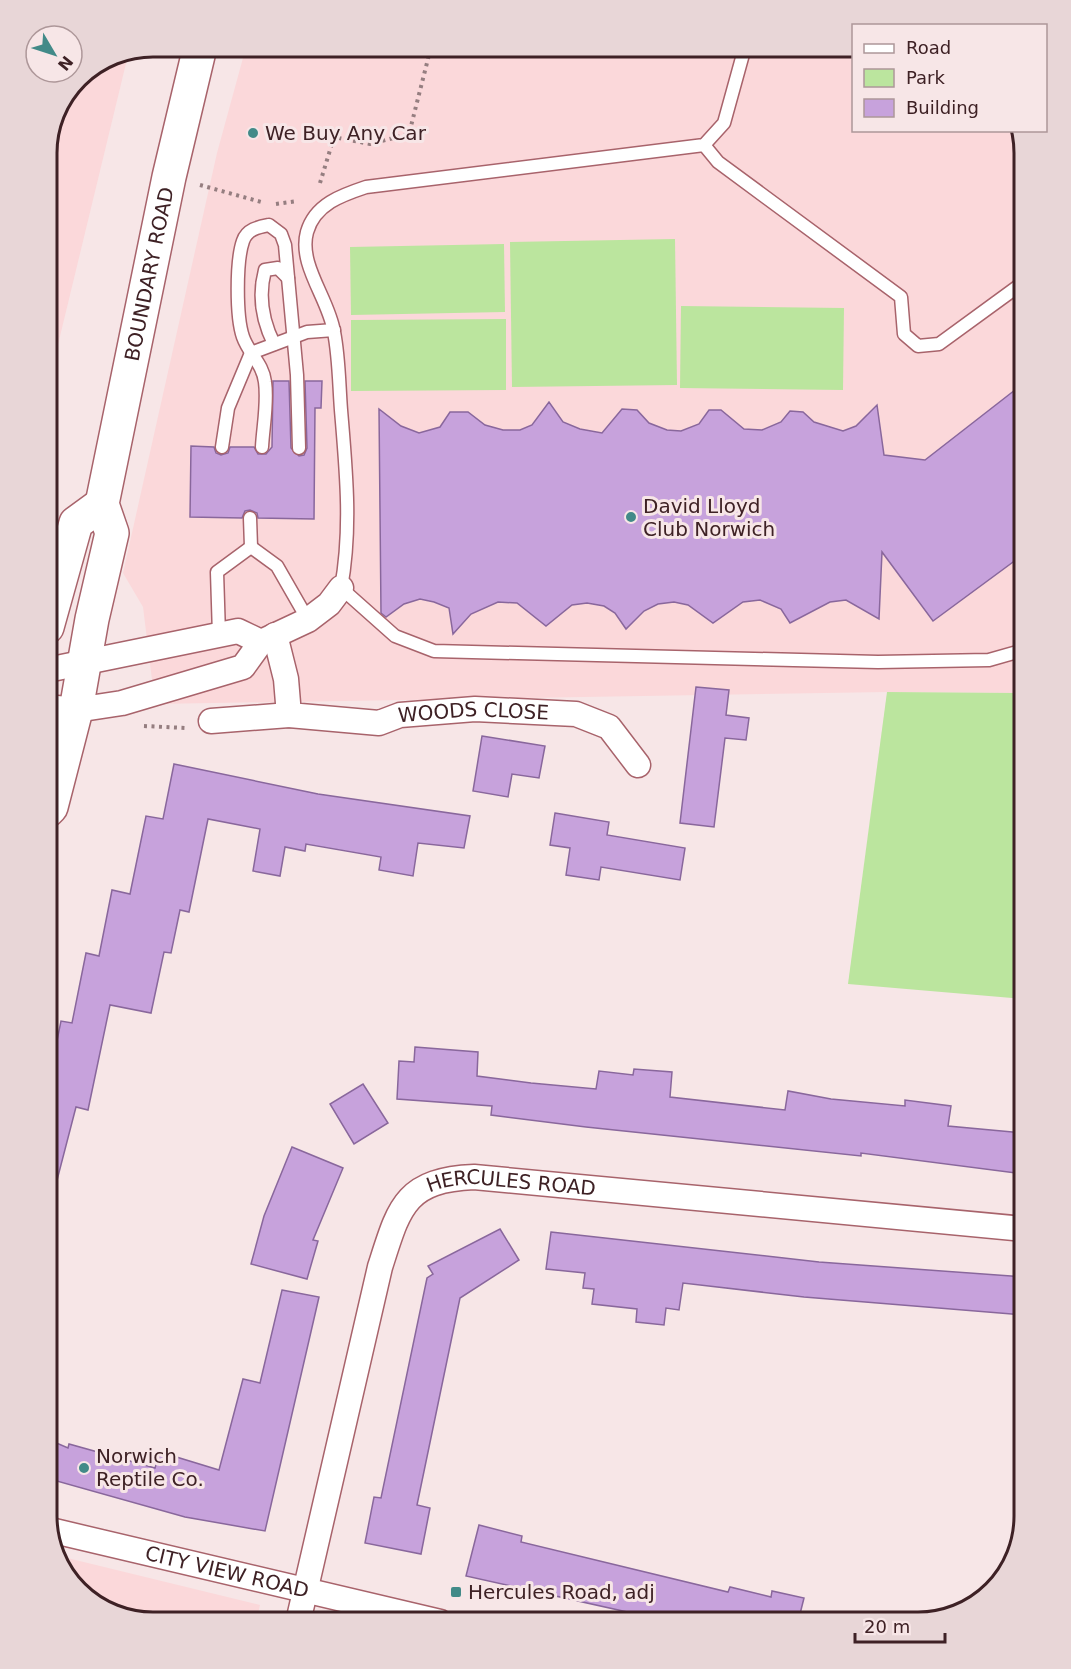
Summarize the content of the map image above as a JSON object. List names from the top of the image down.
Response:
{
  "streets": {
    "highway": ["BOUNDARY ROAD"],
    "street": ["WOODS CLOSE", "HERCULES ROAD", "CITY VIEW ROAD"]
  },
  "crossings": [
    ["HERCULES ROAD", "CITY VIEW ROAD"]
  ],
  "places": {
    "other": ["We Buy Any Car", "David Lloyd Club Norwich", "Norwich Reptile Co."],
    "transit": ["Hercules Road, adj"]
  },
  "legend": ["Road", "Park", "Building"],
  "scale_bar": "20 m",
  "north": "bottom right"
}
